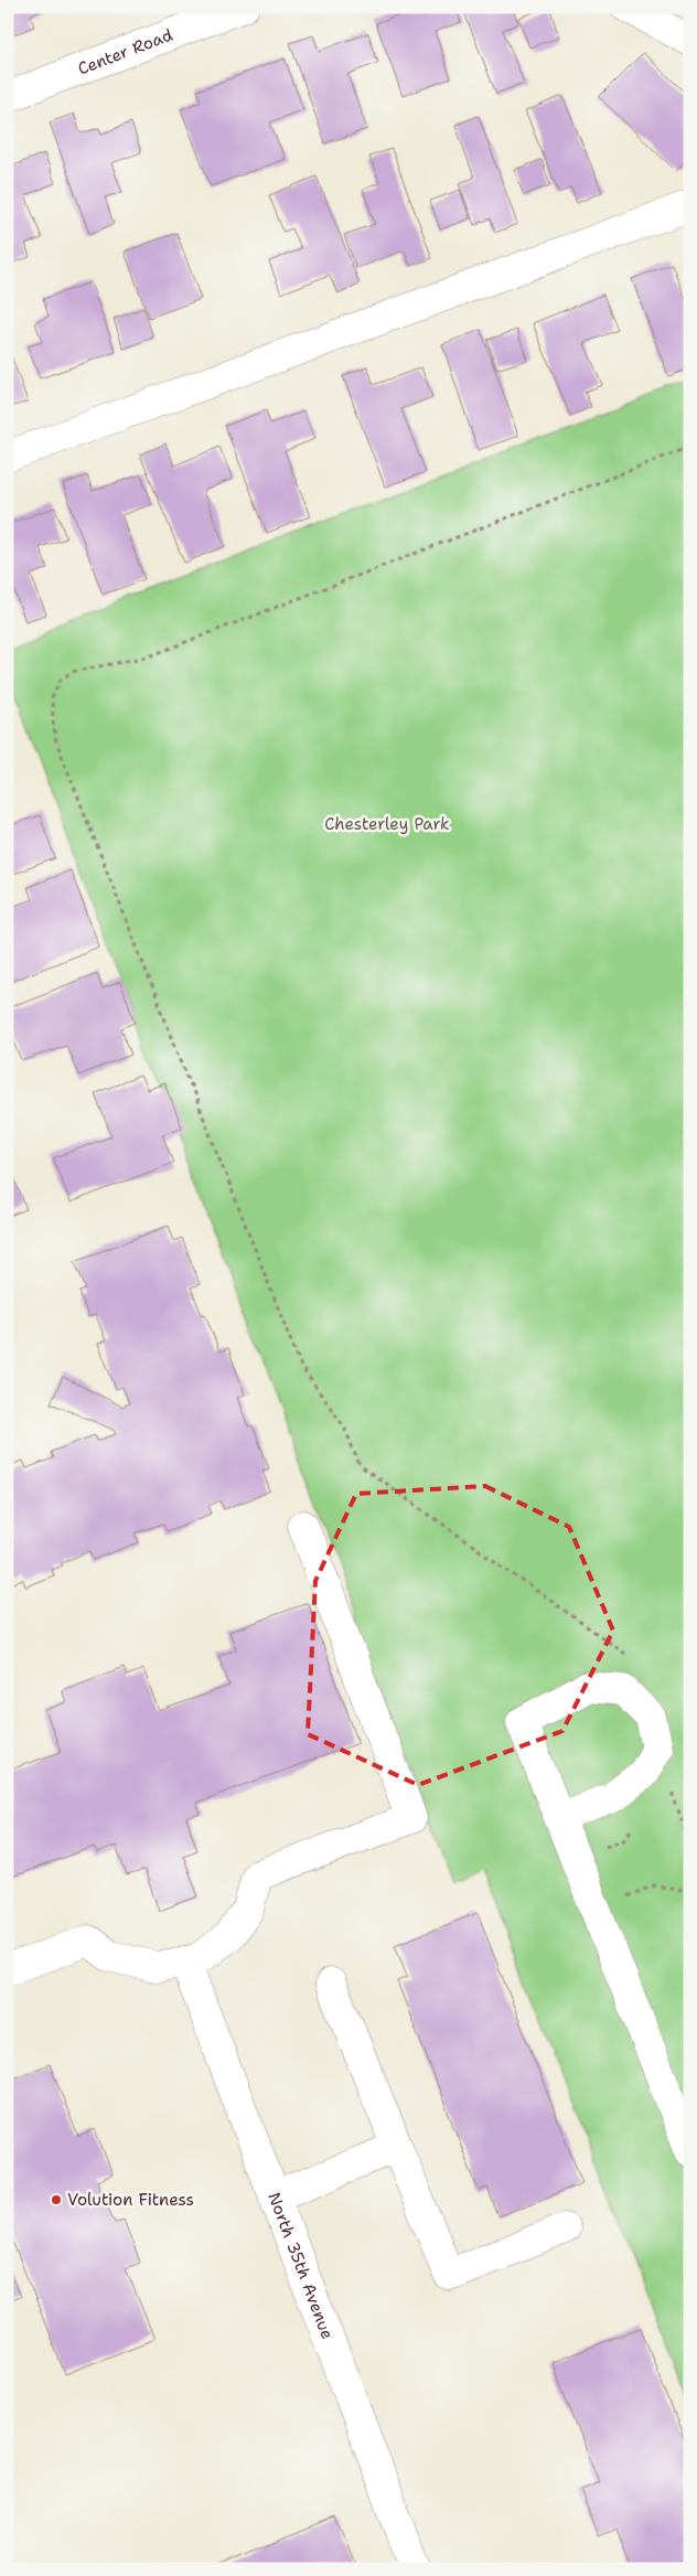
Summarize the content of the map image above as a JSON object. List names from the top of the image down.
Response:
{
  "streets": {
    "street": ["Center Road", "North 35th Avenue"]
  },
  "parks": ["Chesterley Park"],
  "places": ["Volution Fitness"]
}
